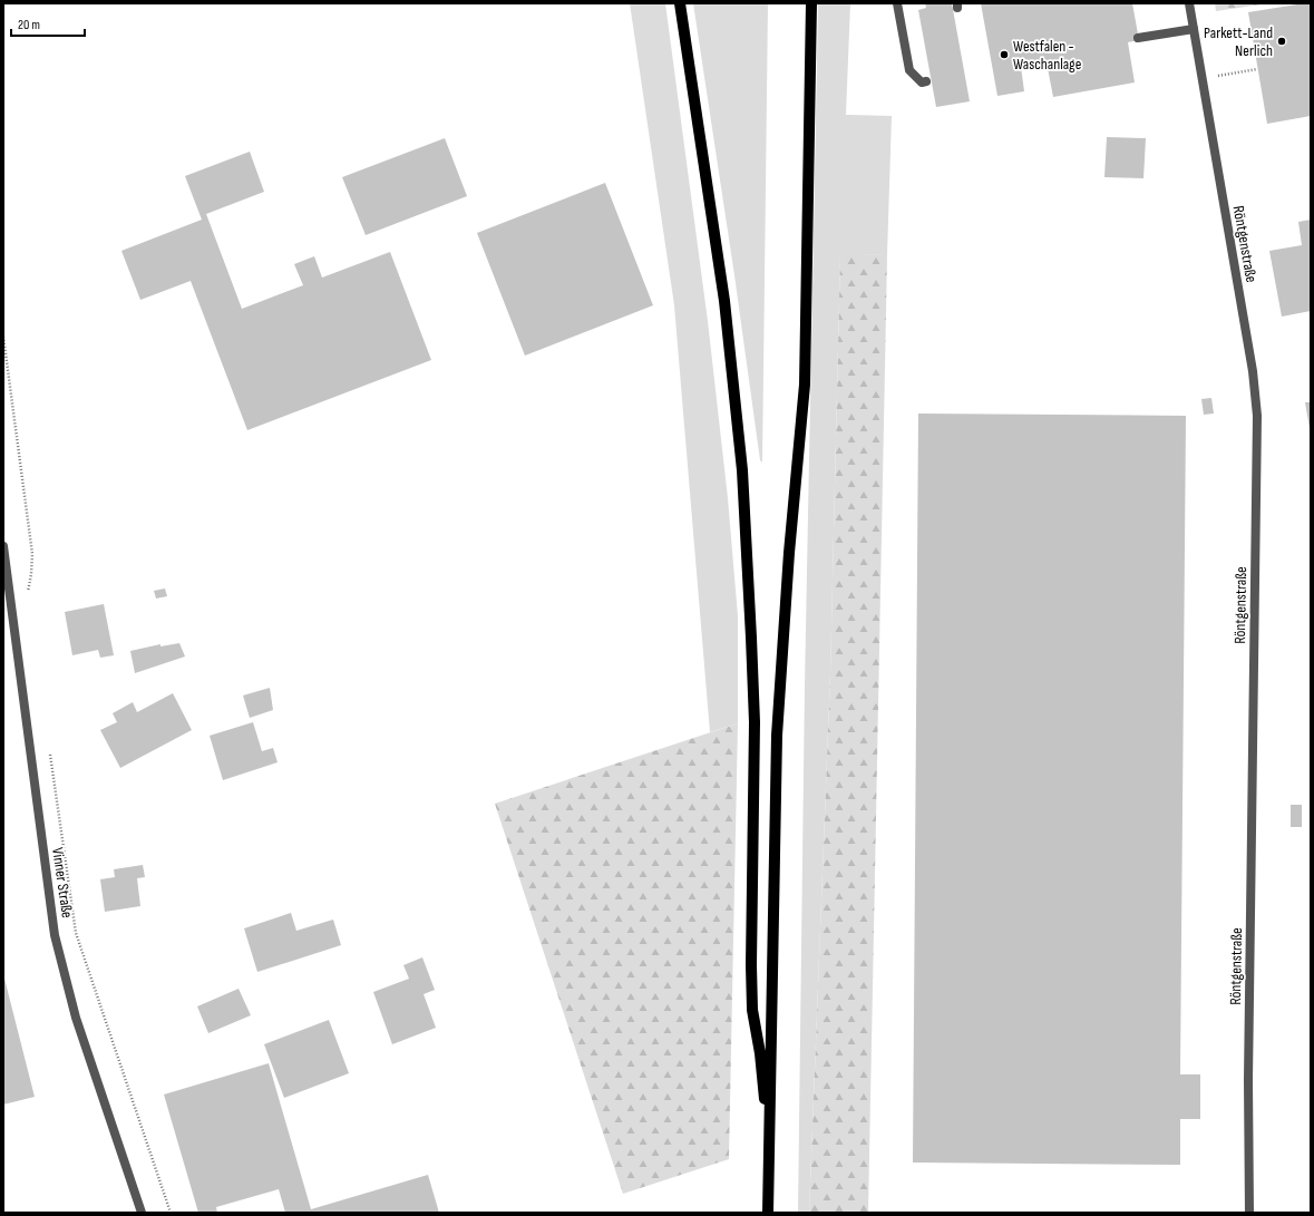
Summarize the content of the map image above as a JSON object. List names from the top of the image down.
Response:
{
  "streets": {
    "street": ["Röntgenstraße", "Vinner Straße"]
  },
  "places": ["Parkett-Land Nerlich", "Westfalen - Waschanlage"],
  "scale_bar": "20 m"
}
